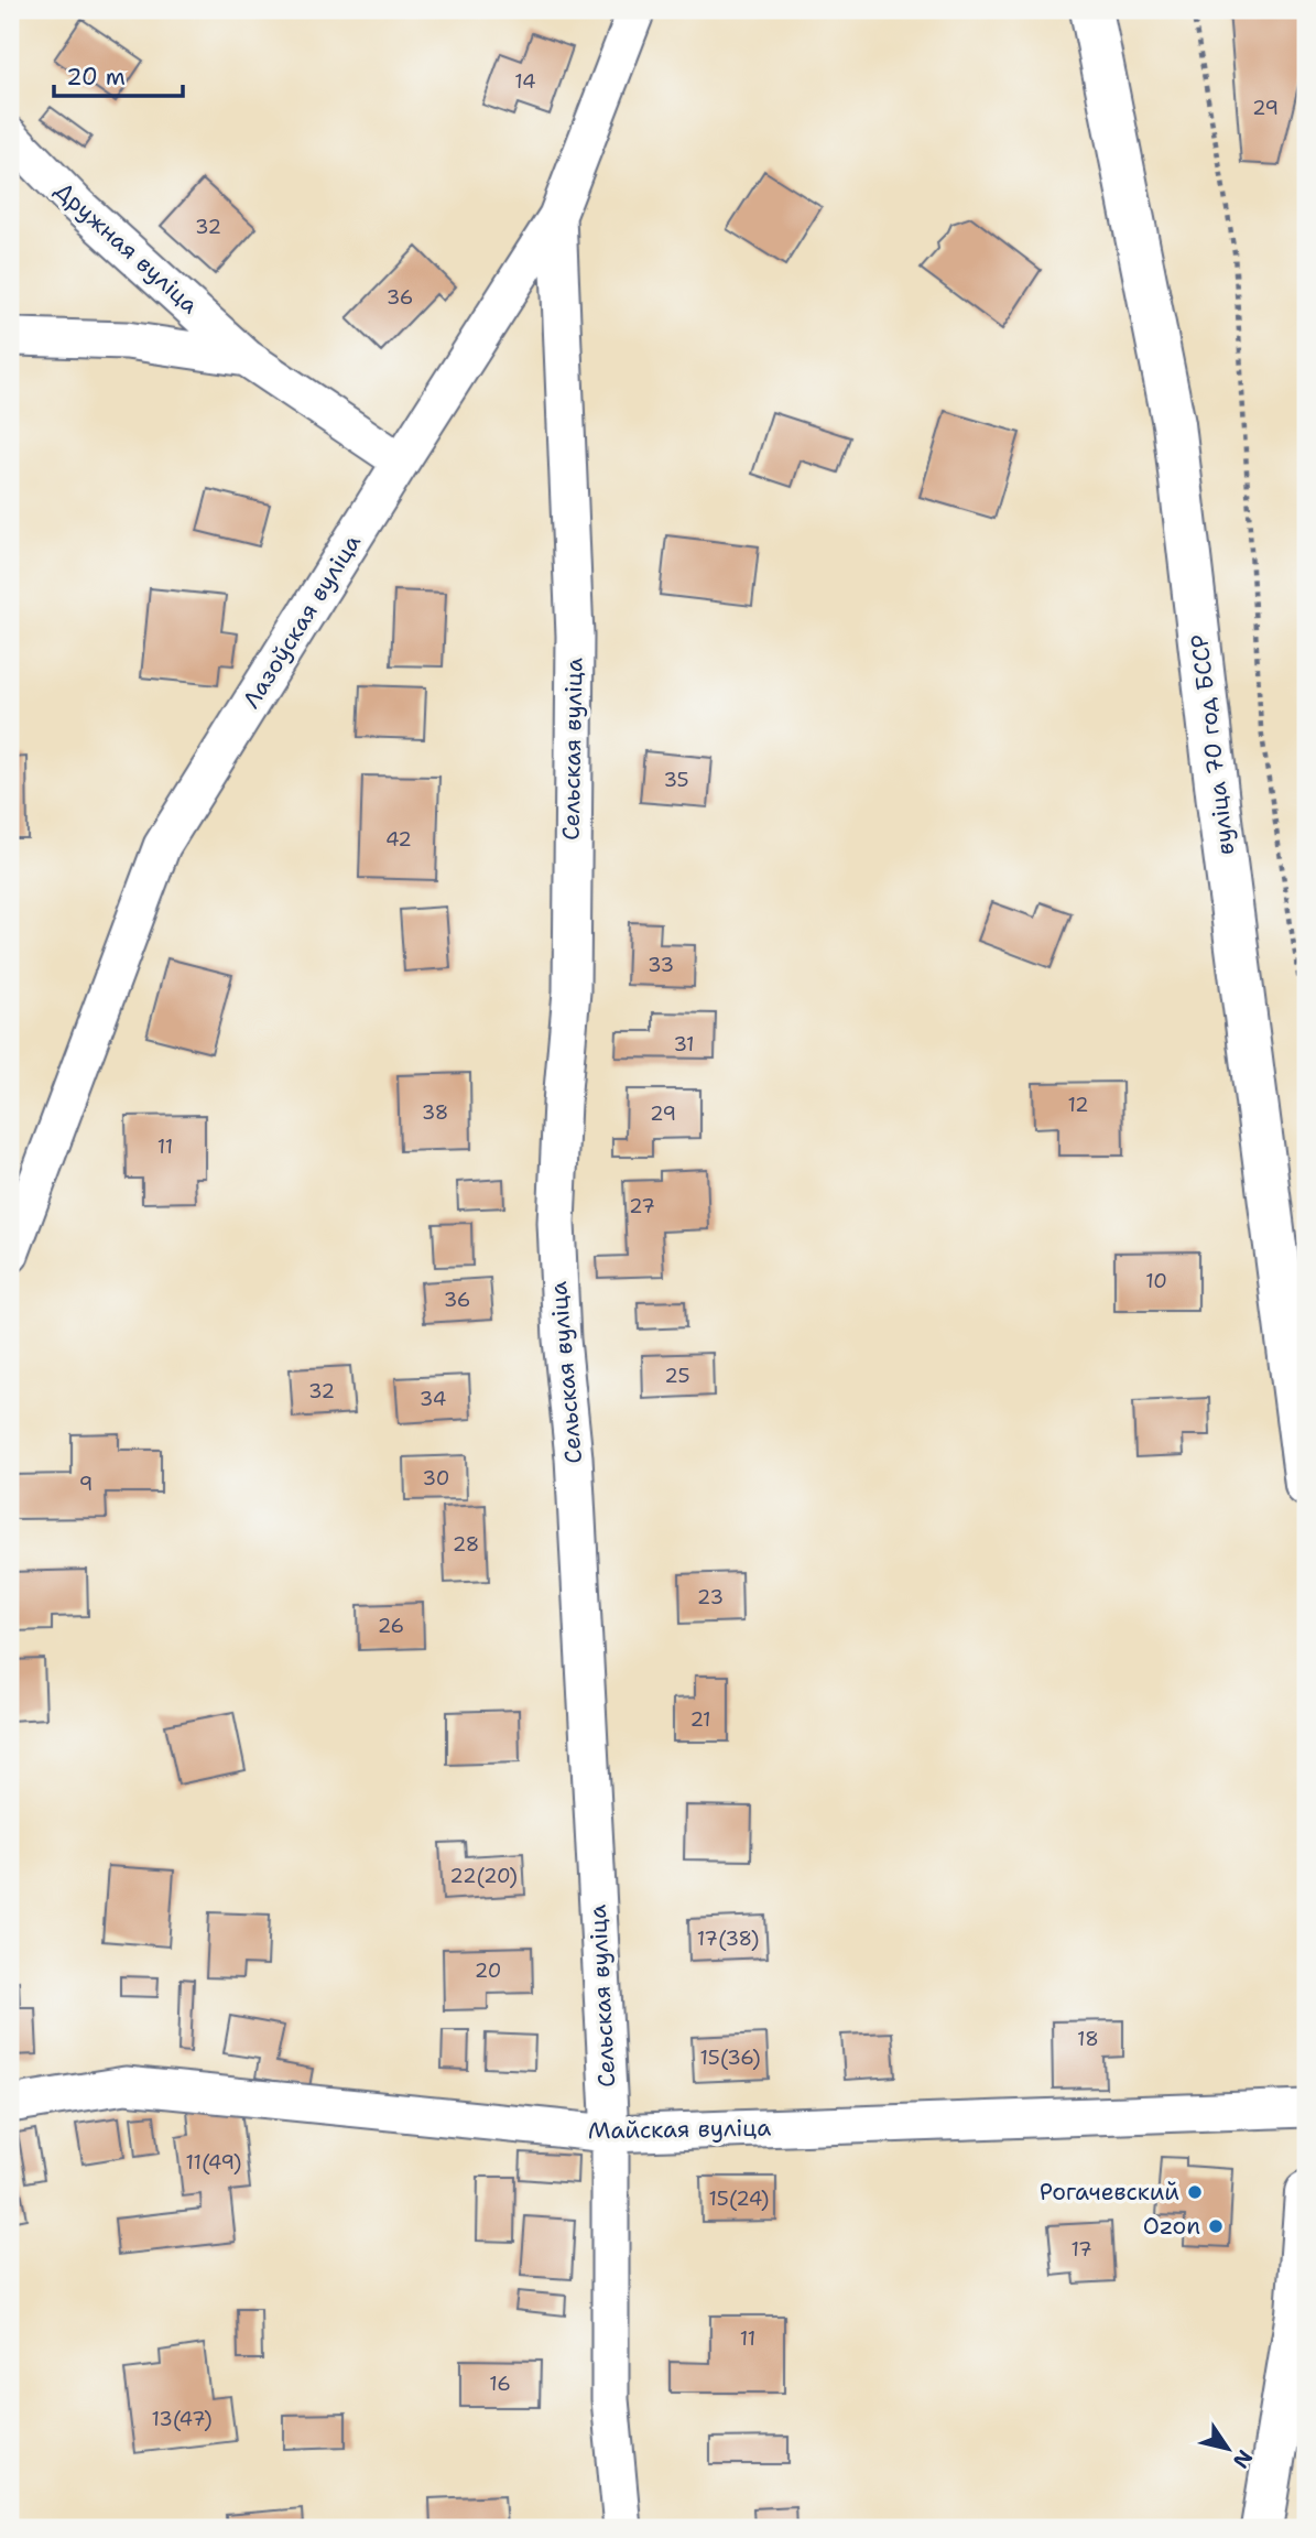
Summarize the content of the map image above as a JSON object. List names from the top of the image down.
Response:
{
  "streets": {
    "street": [
      "Дружная вуліца",
      "Лазоўская вуліца",
      "вуліца 70 год БССР",
      "Сельская вуліца",
      "Майская вуліца"
    ]
  },
  "crossings": [
    ["Дружная вуліца", "Лазоўская вуліца"],
    ["Лазоўская вуліца", "Сельская вуліца"],
    ["Сельская вуліца", "Майская вуліца"]
  ],
  "places": ["Рогачевский", "Ozon"],
  "house_numbers": [
    "14",
    "29",
    "32",
    "36",
    "35",
    "42",
    "33",
    "31",
    "12",
    "38",
    "29",
    "11",
    "27",
    "10",
    "36",
    "25",
    "32",
    "34",
    "30",
    "9",
    "28",
    "23",
    "26",
    "21",
    "22(20)",
    "17(38)",
    "20",
    "18",
    "15(36)",
    "11(49)",
    "15(24)",
    "17",
    "11",
    "16",
    "13(47)"
  ],
  "scale_bar": "20 m",
  "north": "bottom right"
}
